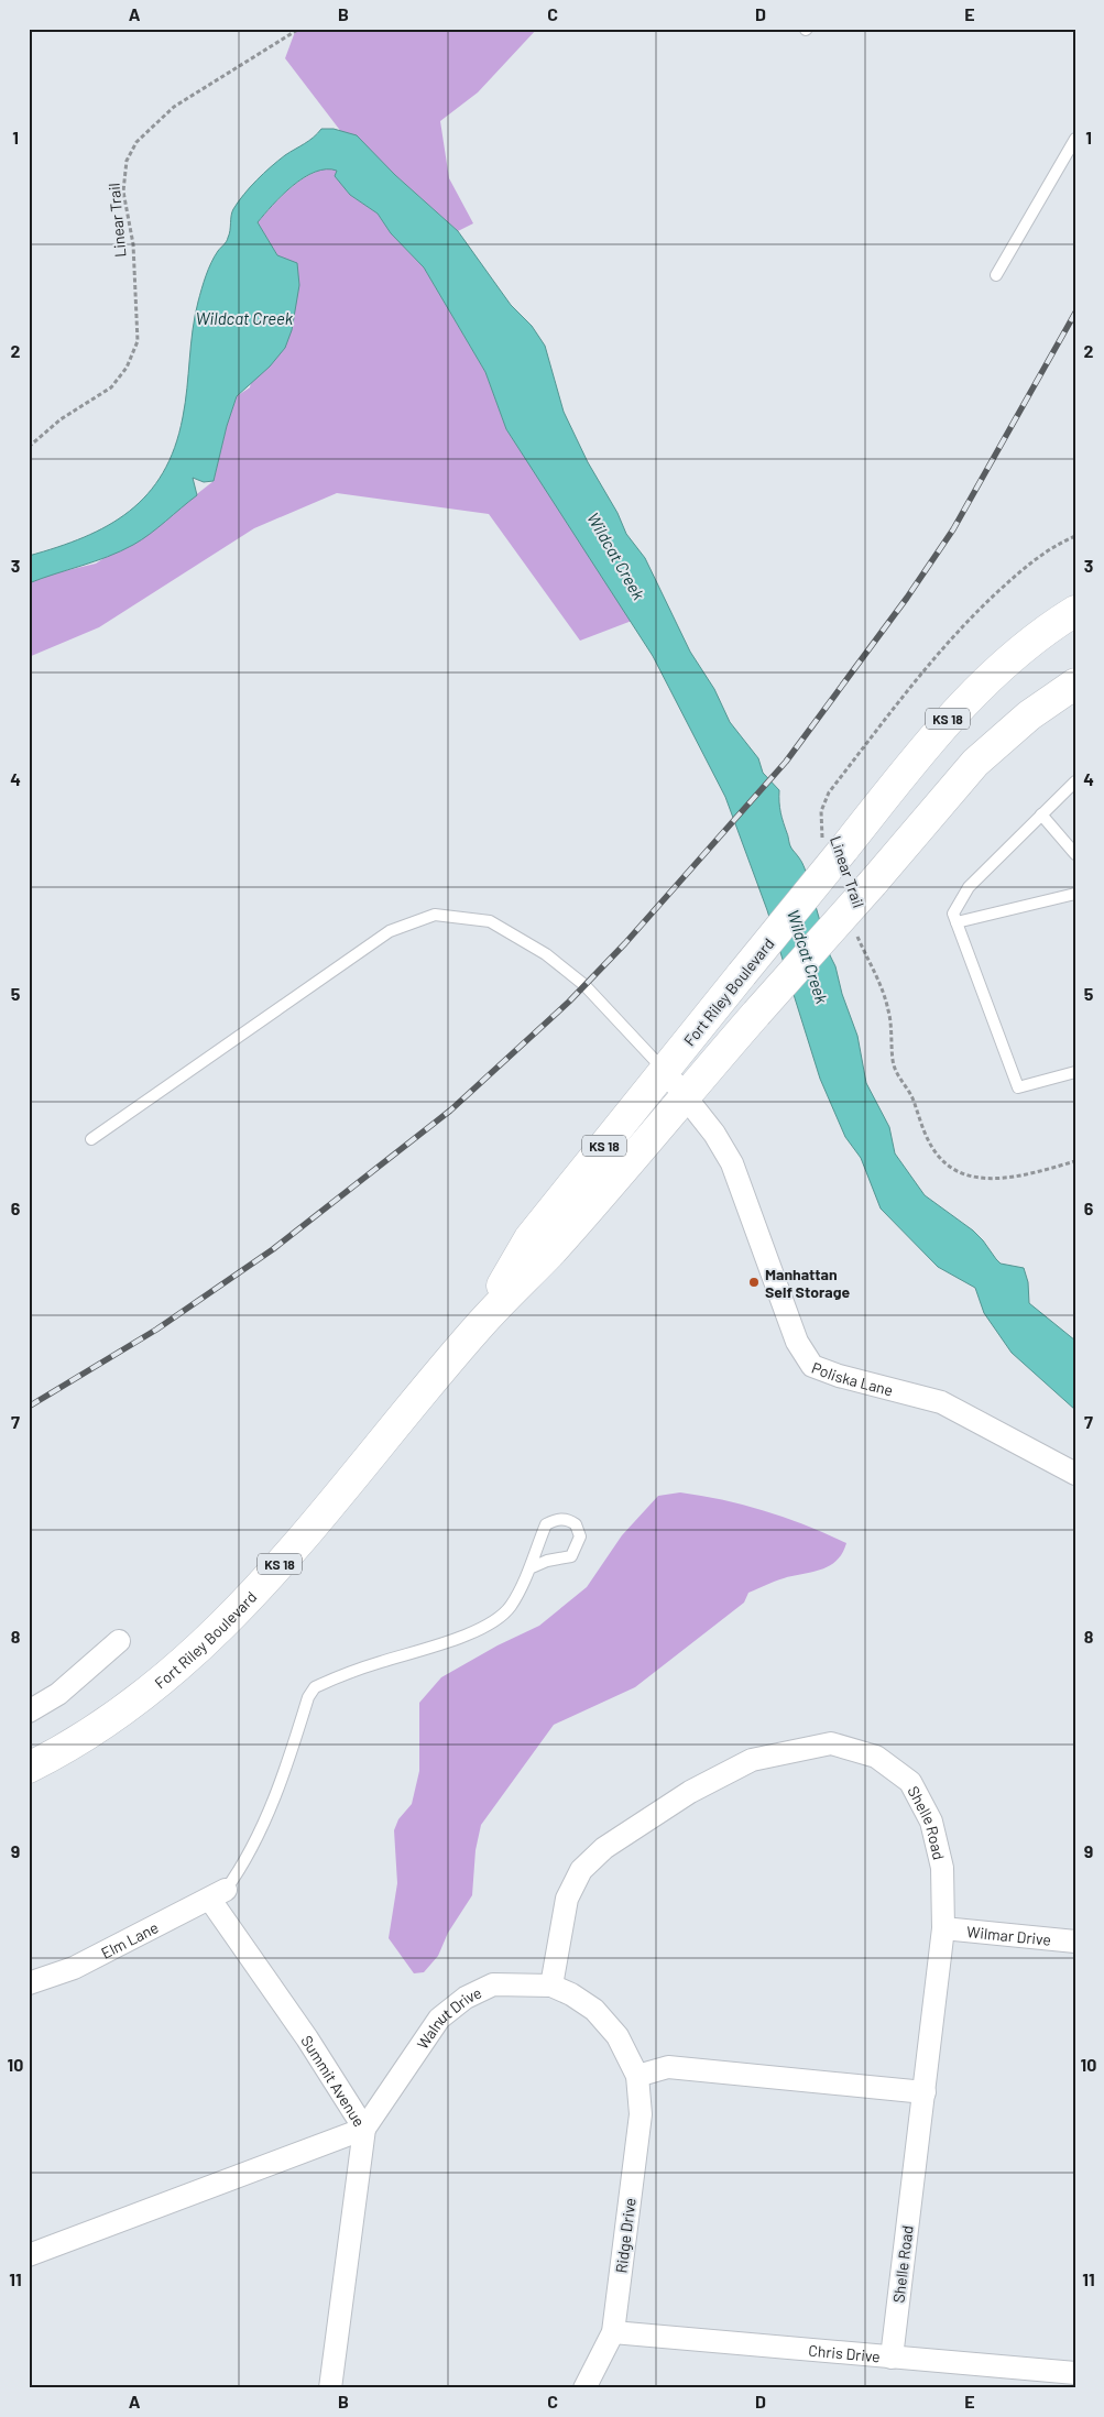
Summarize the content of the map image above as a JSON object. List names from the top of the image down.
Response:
{
  "streets": {
    "highway": ["KS 18", "Fort Riley Boulevard"],
    "street": [
      "Poliska Lane",
      "Shelle Road",
      "Wilmar Drive",
      "Elm Lane",
      "Walnut Drive",
      "Summit Avenue",
      "Ridge Drive",
      "Chris Drive"
    ],
    "path": ["Linear Trail"]
  },
  "crossings": [
    ["Linear Trail", "Fort Riley Boulevard"],
    ["Fort Riley Boulevard", "Poliska Lane"],
    ["Shelle Road", "Wilmar Drive"],
    ["Shelle Road", "Walnut Drive"],
    ["Shelle Road", "Chris Drive"],
    ["Elm Lane", "Summit Avenue"],
    ["Walnut Drive", "Summit Avenue"],
    ["Walnut Drive", "Ridge Drive"],
    ["Ridge Drive", "Chris Drive"]
  ],
  "water": ["Wildcat Creek"],
  "places": ["Manhattan Self Storage"],
  "grid": {
    "columns": [
      "A",
      "B",
      "C",
      "D",
      "E"
    ],
    "rows": [
      "1",
      "2",
      "3",
      "4",
      "5",
      "6",
      "7",
      "8",
      "9",
      "10",
      "11"
    ]
  }
}
